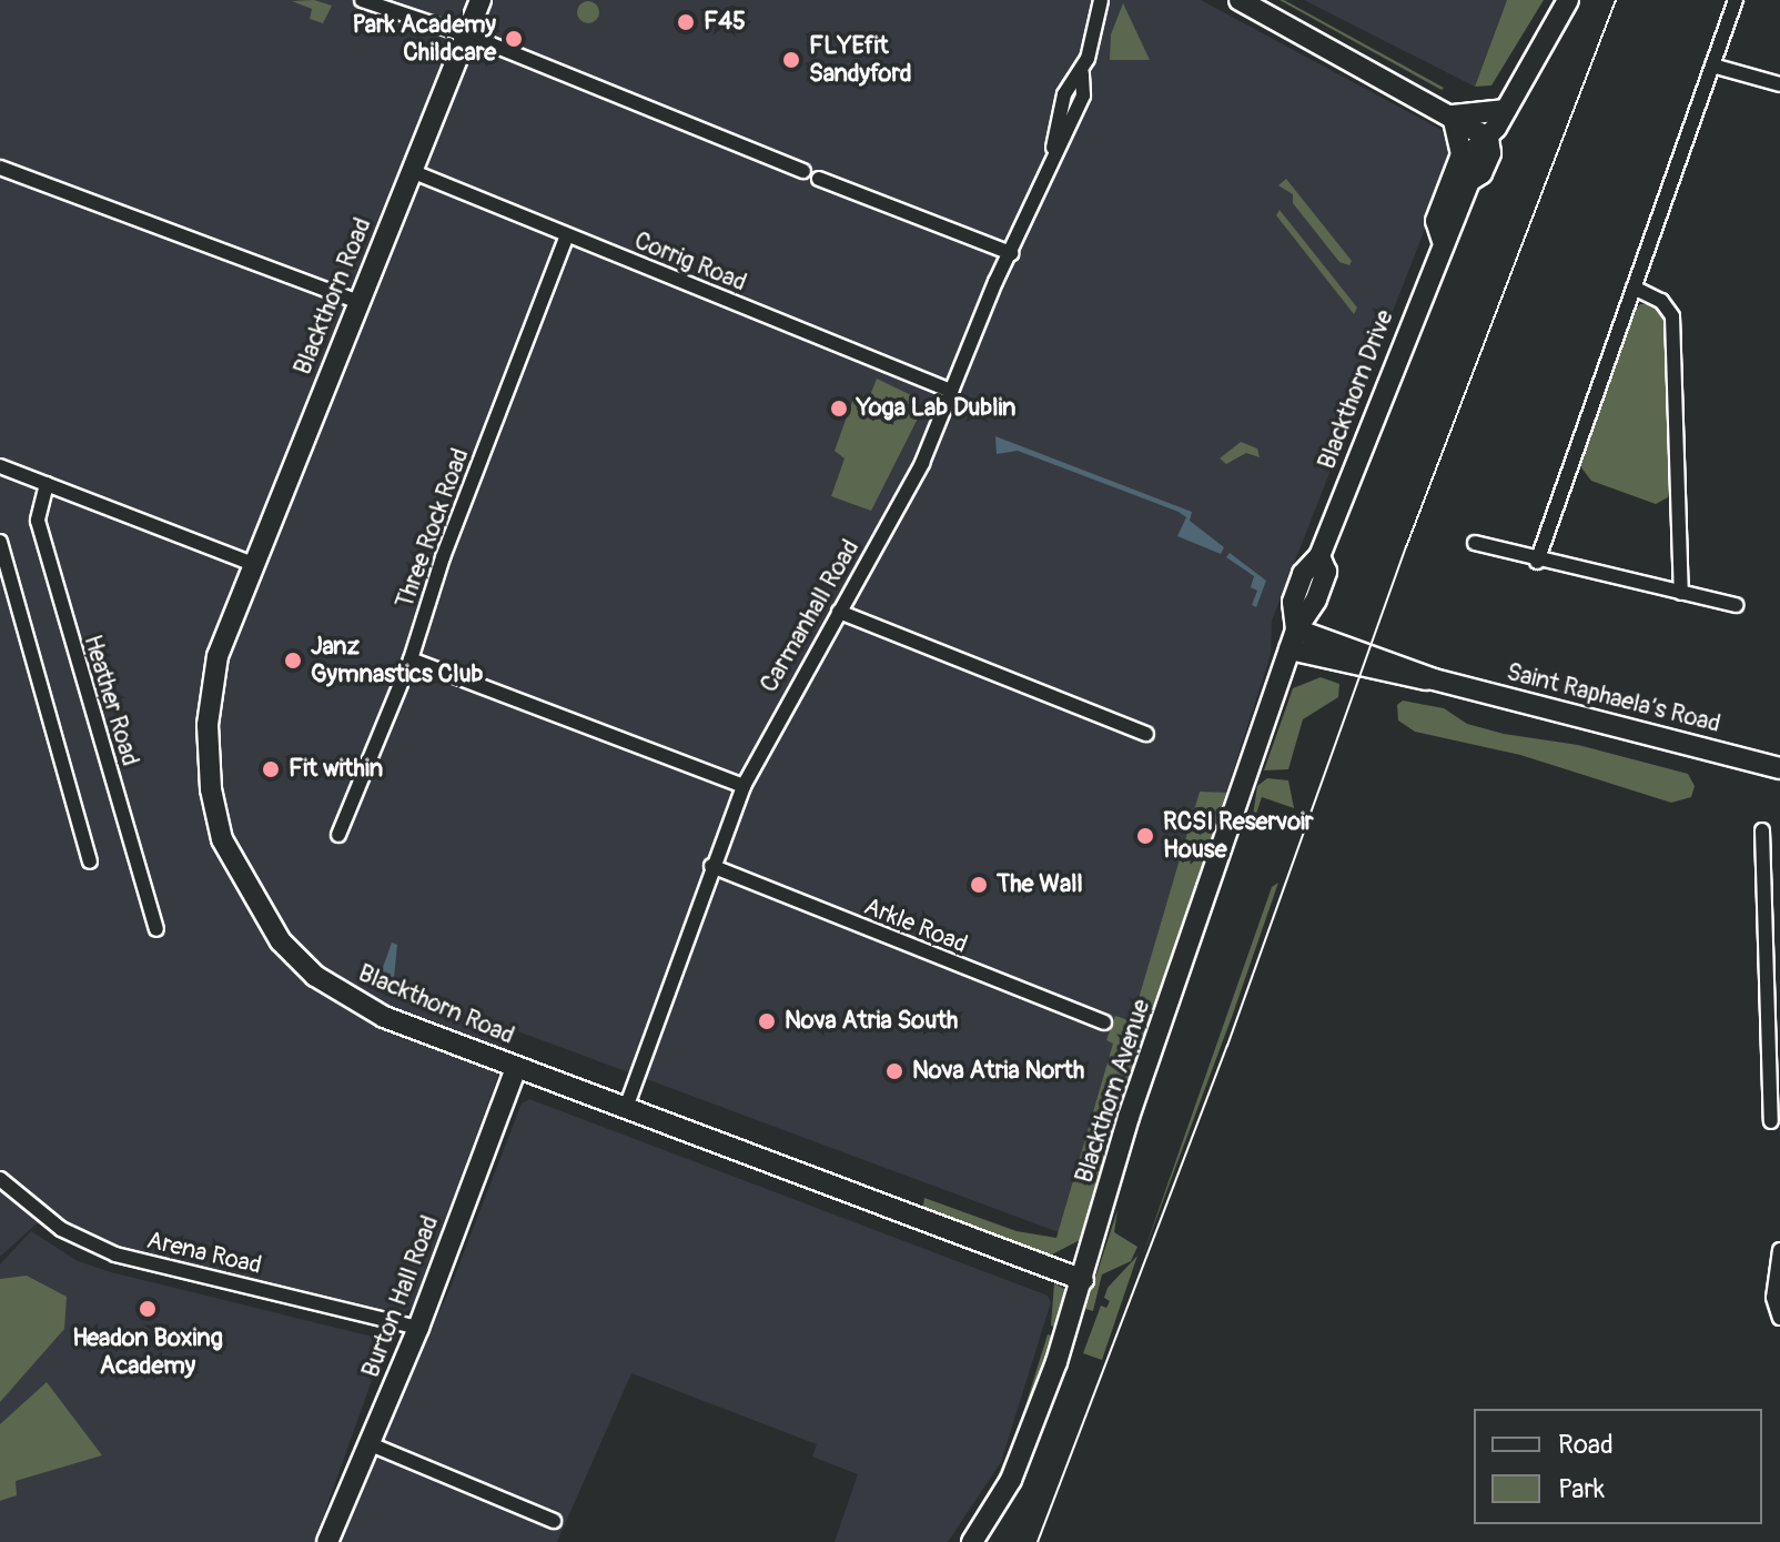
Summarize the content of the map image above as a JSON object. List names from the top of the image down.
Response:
{
  "streets": {
    "street": [
      "Corrig Road",
      "Blackthorn Road",
      "Blackthorn Drive",
      "Three Rock Road",
      "Carmanhall Road",
      "Saint Raphaela’s Road",
      "Heather Road",
      "Arkle Road",
      "Blackthorn Avenue",
      "Arena Road",
      "Burton Hall Road"
    ]
  },
  "crossings": [
    ["Corrig Road", "Blackthorn Road"],
    ["Corrig Road", "Three Rock Road"],
    ["Corrig Road", "Carmanhall Road"],
    ["Blackthorn Road", "Carmanhall Road"],
    ["Blackthorn Road", "Blackthorn Avenue"],
    ["Blackthorn Road", "Burton Hall Road"],
    ["Blackthorn Drive", "Saint Raphaela’s Road"],
    ["Blackthorn Drive", "Blackthorn Avenue"],
    ["Carmanhall Road", "Arkle Road"],
    ["Saint Raphaela’s Road", "Blackthorn Avenue"],
    ["Arena Road", "Burton Hall Road"]
  ],
  "places": [
    "F45",
    "Park Academy Childcare",
    "FLYEfit Sandyford",
    "Yoga Lab Dublin",
    "Janz Gymnastics Club",
    "Fit within",
    "RCSI Reservoir House",
    "The Wall",
    "Nova Atria South",
    "Nova Atria North",
    "Headon Boxing Academy"
  ],
  "legend": ["Road", "Park"]
}
